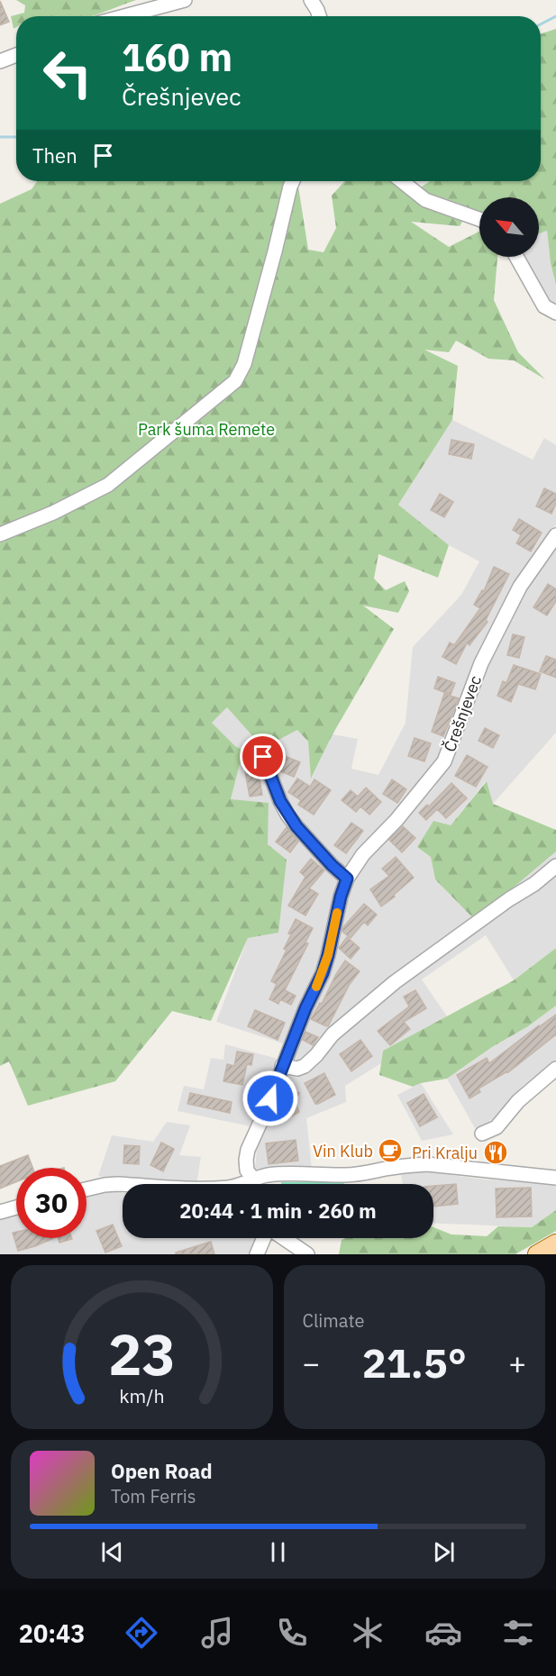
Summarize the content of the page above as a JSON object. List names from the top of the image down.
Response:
{
  "streets": {
    "street": ["Črešnjevec"]
  },
  "parks": ["Park šuma Remete"],
  "places": {
    "cafe": ["Vin Klub"],
    "restaurant": ["Pri Kralju"]
  },
  "north": "top left",
  "page": {
    "turn": ["160 m", "Črešnjevec"],
    "then": "Then",
    "limit": "30",
    "trip": "20:44 · 1 min · 260 m",
    "tile": "Climate",
    "heat": ["−", "21.5°", "+"],
    "song": ["Open Road", "Tom Ferris"],
    "tabs": "20:43",
    "gauge": ["23", "km/h"]
  }
}
